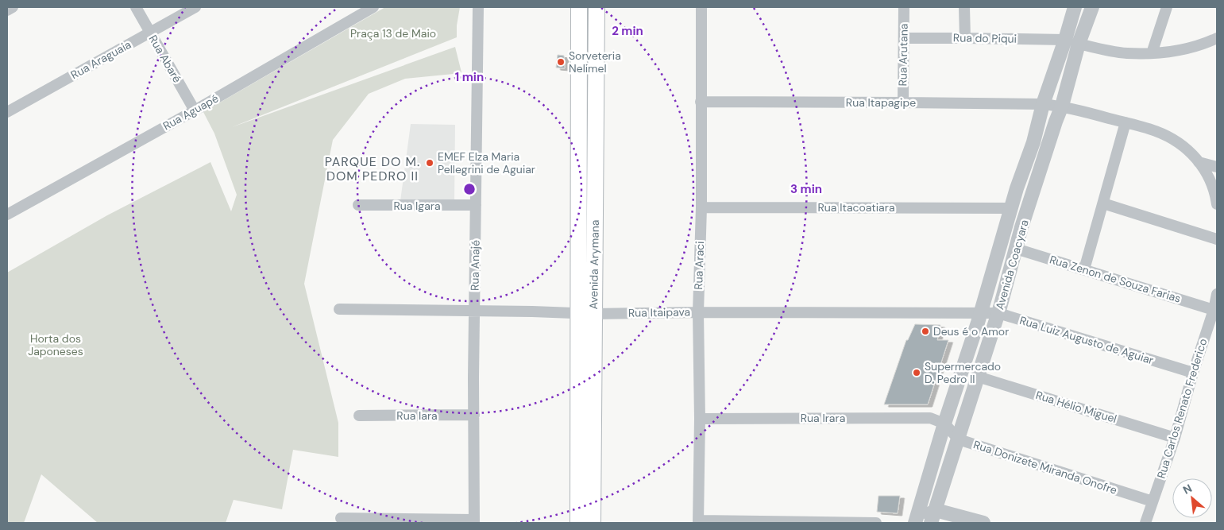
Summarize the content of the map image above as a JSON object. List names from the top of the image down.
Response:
{
  "streets": {
    "main road": ["Avenida Arymana"],
    "street": [
      "Rua do Piqui",
      "Rua Arutana",
      "Rua Abaré",
      "Rua Araguaia",
      "Rua Itapagipe",
      "Rua Aguapé",
      "Rua Igara",
      "Rua Itacoatiara",
      "Avenida Coacyara",
      "Rua Anajé",
      "Rua Araci",
      "Rua Zenon de Souza Farias",
      "Rua Itaipava",
      "Rua Luiz Augusto de Aguiar",
      "Rua Hélio Miguel",
      "Rua Carlos Renato Frederico",
      "Rua Iara",
      "Rua Irara",
      "Rua Donizete Miranda Onofre"
    ]
  },
  "crossings": [
    ["Rua do Piqui", "Rua Arutana"],
    ["Rua do Piqui", "Avenida Coacyara"],
    ["Rua Arutana", "Rua Itapagipe"],
    ["Rua Abaré", "Rua Araguaia"],
    ["Rua Abaré", "Rua Aguapé"],
    ["Rua Itapagipe", "Avenida Coacyara"],
    ["Rua Itapagipe", "Rua Araci"],
    ["Rua Igara", "Rua Anajé"],
    ["Rua Itacoatiara", "Avenida Coacyara"],
    ["Rua Itacoatiara", "Rua Araci"],
    ["Avenida Arymana", "Rua Itaipava"],
    ["Avenida Coacyara", "Rua Zenon de Souza Farias"],
    ["Avenida Coacyara", "Rua Itaipava"],
    ["Avenida Coacyara", "Rua Luiz Augusto de Aguiar"],
    ["Avenida Coacyara", "Rua Hélio Miguel"],
    ["Avenida Coacyara", "Rua Irara"],
    ["Avenida Coacyara", "Rua Donizete Miranda Onofre"],
    ["Rua Anajé", "Rua Itaipava"],
    ["Rua Anajé", "Rua Iara"],
    ["Rua Araci", "Rua Itaipava"],
    ["Rua Araci", "Rua Irara"],
    ["Rua Zenon de Souza Farias", "Rua Carlos Renato Frederico"],
    ["Rua Itaipava", "Rua Luiz Augusto de Aguiar"],
    ["Rua Luiz Augusto de Aguiar", "Rua Carlos Renato Frederico"],
    ["Rua Hélio Miguel", "Rua Carlos Renato Frederico"],
    ["Rua Carlos Renato Frederico", "Rua Donizete Miranda Onofre"],
    ["Rua Irara", "Rua Donizete Miranda Onofre"]
  ],
  "districts": ["PARQUE DO M. DOM PEDRO II"],
  "parks": ["Praça 13 de Maio", "Horta dos Japoneses"],
  "places": [
    "Sorveteria Nelimel",
    "EMEF Elza Maria Pellegrini de Aguiar",
    "Deus é o Amor",
    "Supermercado D. Pedro II"
  ],
  "north": "top left",
  "rings": ["2 min", "1 min", "3 min"]
}
